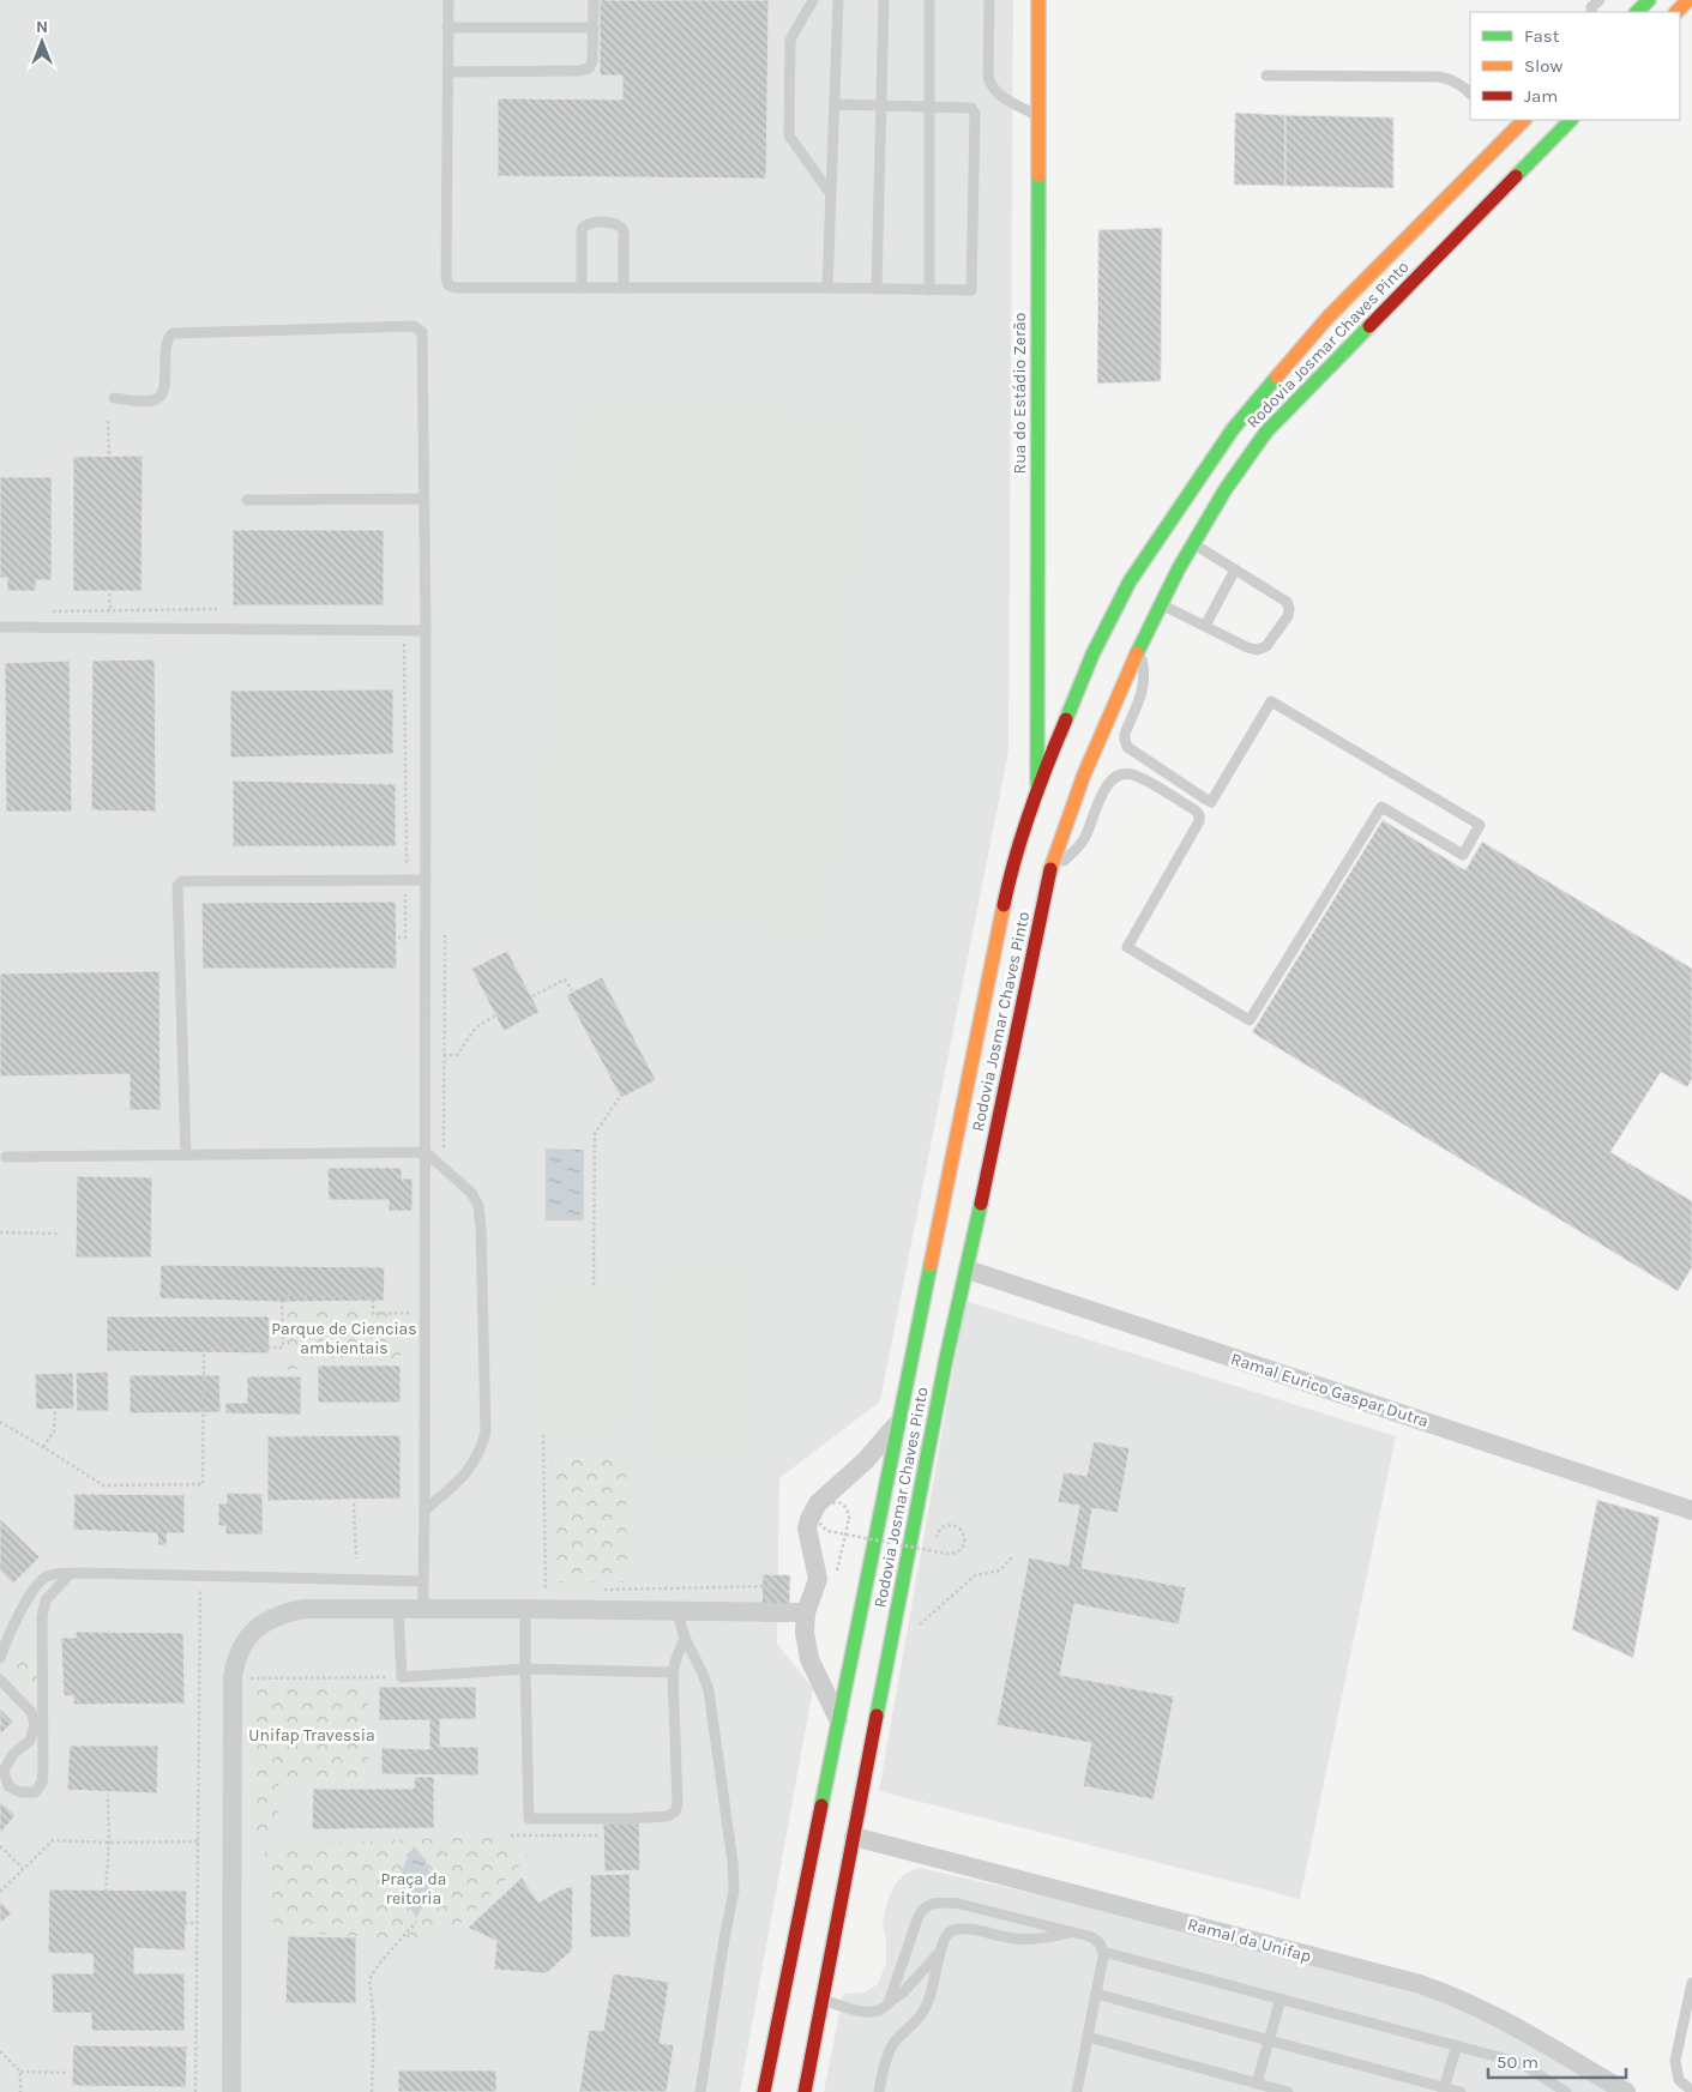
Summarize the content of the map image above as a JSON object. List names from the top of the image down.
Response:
{
  "streets": {
    "main road": ["Rodovia Josmar Chaves Pinto", "Rua do Estádio Zerão"],
    "street": ["Ramal Eurico Gaspar Dutra", "Ramal da Unifap"]
  },
  "crossings": [
    ["Rodovia Josmar Chaves Pinto", "Rua do Estádio Zerão"],
    ["Rodovia Josmar Chaves Pinto", "Ramal Eurico Gaspar Dutra"],
    ["Rodovia Josmar Chaves Pinto", "Ramal da Unifap"]
  ],
  "parks": ["Parque de Ciencias ambientais", "Unifap Travessia", "Praça da reitoria"],
  "legend": ["Fast", "Slow", "Jam"],
  "scale_bar": "50 m",
  "north": "top"
}
